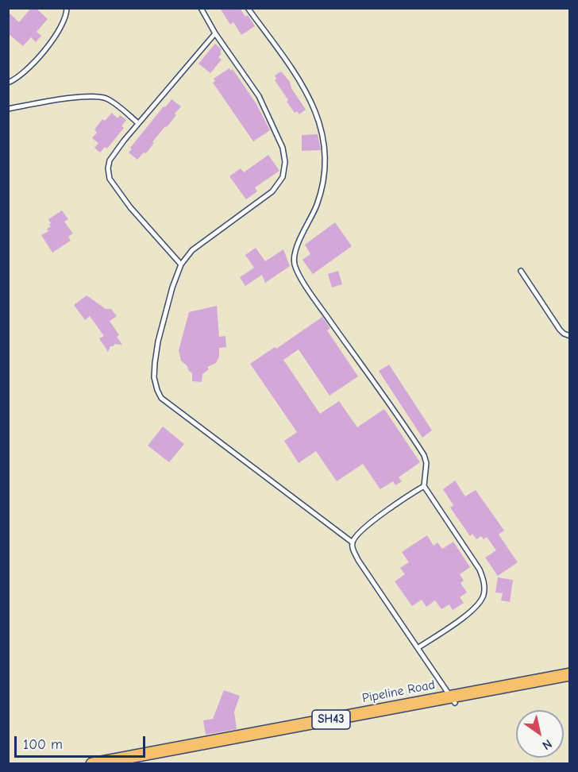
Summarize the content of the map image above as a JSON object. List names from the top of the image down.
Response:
{
  "streets": {
    "main road": ["Pipeline Road", "SH43"]
  },
  "scale_bar": "100 m",
  "north": "bottom right"
}
